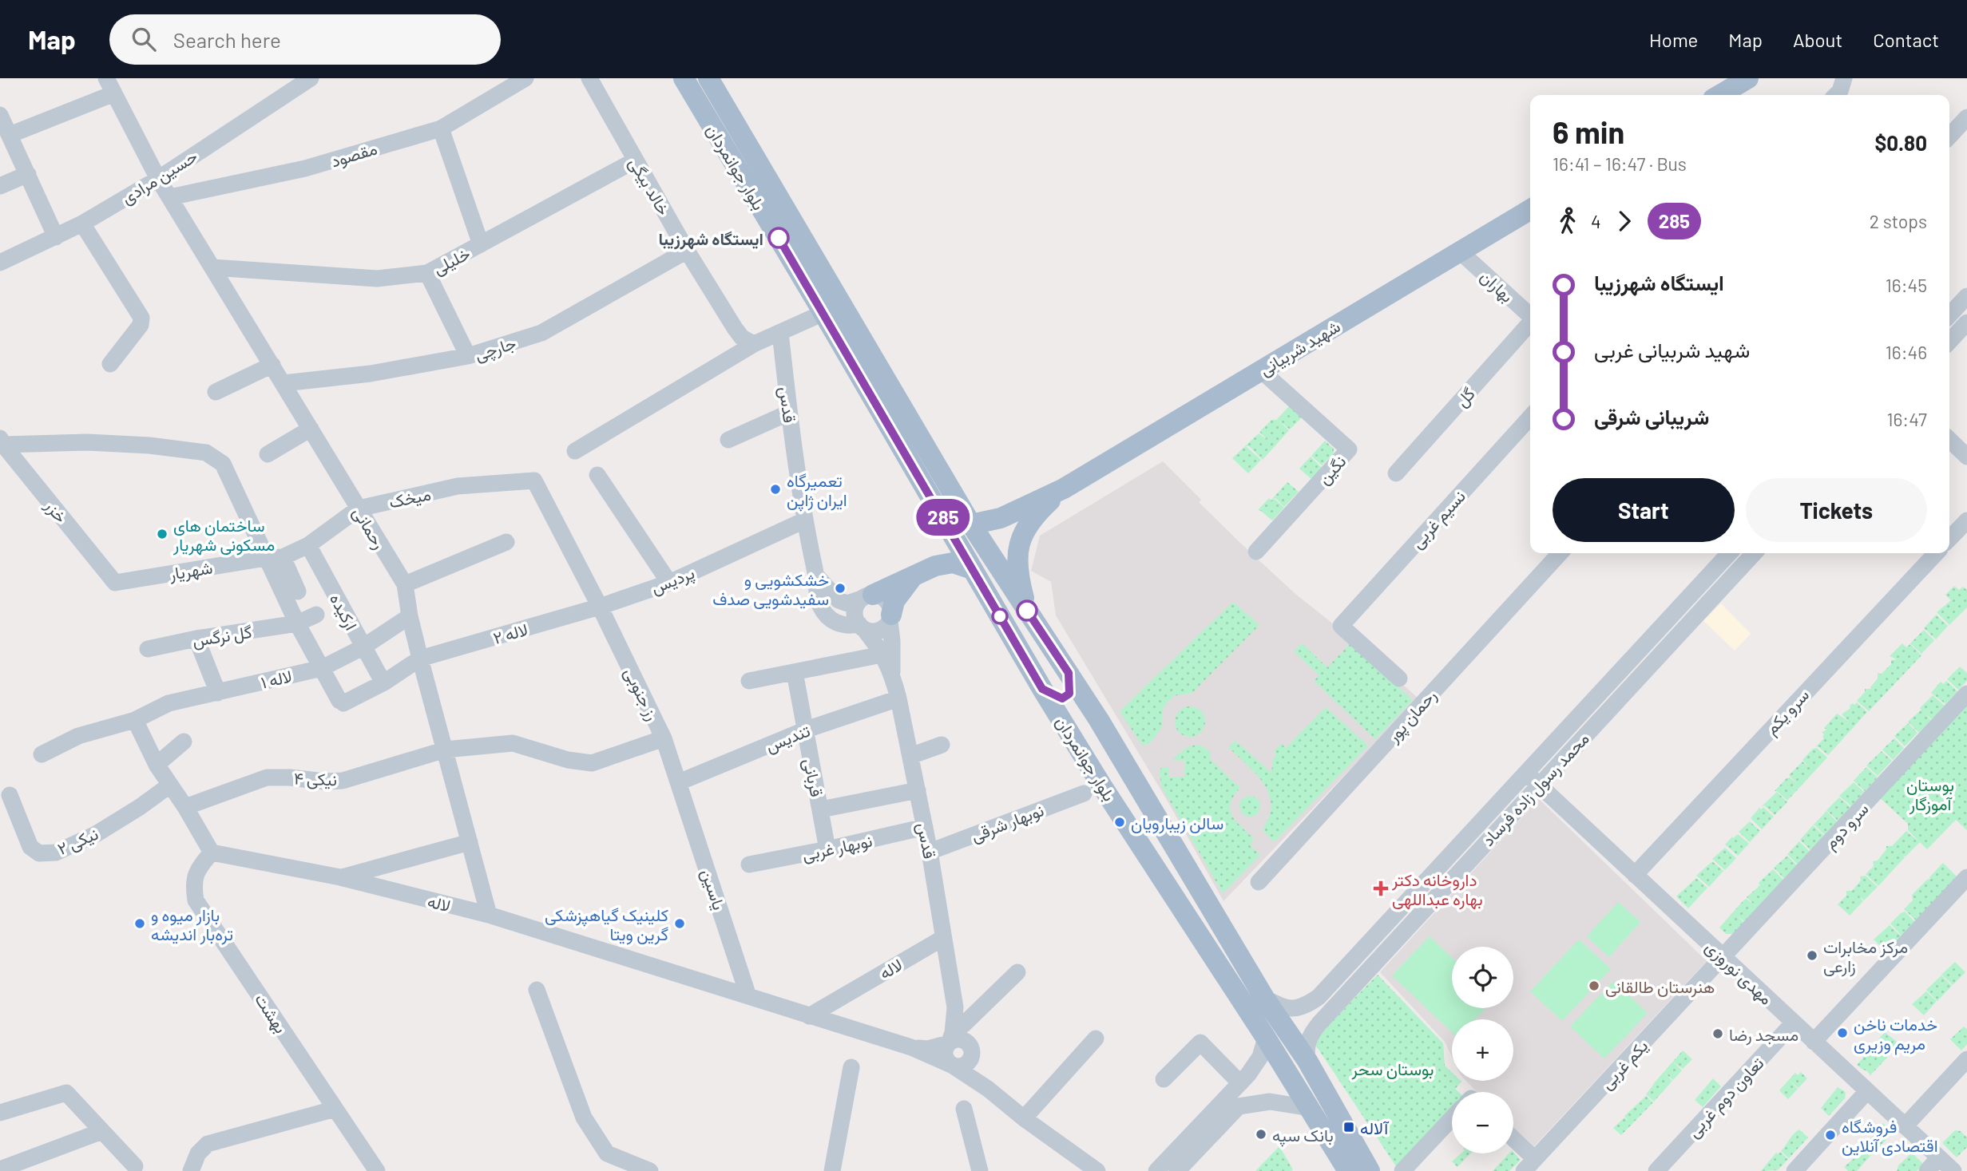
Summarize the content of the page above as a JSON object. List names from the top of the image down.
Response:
{
  "streets": {
    "main road": ["بلوار جوانمردان", "شهید شربیانی"],
    "street": [
      "مقصود",
      "حسین مرادی",
      "خالد بیگی",
      "خلیلی",
      "بهاران",
      "جارچی",
      "گل",
      "قدس",
      "نگین",
      "میخک",
      "خزر",
      "نسیم غربی",
      "رحمانی",
      "شهریار",
      "پردیس",
      "ارکیده",
      "لاله ۲",
      "گل نرگس",
      "لاله ۱",
      "رز جنوبی",
      "سرو یکم",
      "رحمان پور",
      "تندیس",
      "قربانی",
      "نیکی ۴",
      "محمد رسول زاده فرساد",
      "نوبهار شرقی",
      "سرو دوم",
      "نیکی ۲",
      "نوبهار غربی",
      "یاسین",
      "لاله",
      "مهدی نوروزی",
      "بهشت",
      "یکم غربی",
      "تعاون دوم غربی"
    ]
  },
  "crossings": [
    ["مقصود", "رحمانی"],
    ["بلوار جوانمردان", "شهید شربیانی"],
    ["بلوار جوانمردان", "محمد رسول زاده فرساد"],
    ["حسین مرادی", "رحمانی"],
    ["خالد بیگی", "خلیلی"],
    ["خالد بیگی", "جارچی"],
    ["خلیلی", "رحمانی"],
    ["بهاران", "شهید شربیانی"],
    ["شهید شربیانی", "نگین"],
    ["جارچی", "رحمانی"],
    ["قدس", "پردیس"],
    ["قدس", "تندیس"],
    ["قدس", "نوبهار شرقی"],
    ["قدس", "نوبهار غربی"],
    ["قدس", "لاله"],
    ["میخک", "رحمانی"],
    ["میخک", "شهریار"],
    ["میخک", "ارکیده"],
    ["میخک", "رز جنوبی"],
    ["خزر", "شهریار"],
    ["رحمانی", "لاله ۲"],
    ["رحمانی", "لاله ۱"],
    ["رحمانی", "نیکی ۴"],
    ["رحمانی", "لاله"],
    ["پردیس", "لاله ۲"],
    ["پردیس", "رز جنوبی"],
    ["ارکیده", "لاله ۱"],
    ["لاله ۲", "لاله ۱"],
    ["لاله ۲", "رز جنوبی"],
    ["رز جنوبی", "تندیس"],
    ["رز جنوبی", "نیکی ۴"],
    ["رز جنوبی", "یاسین"],
    ["سرو یکم", "مهدی نوروزی"],
    ["تندیس", "قربانی"],
    ["تندیس", "یاسین"],
    ["قربانی", "نوبهار غربی"],
    ["محمد رسول زاده فرساد", "مهدی نوروزی"],
    ["سرو دوم", "مهدی نوروزی"],
    ["سرو دوم", "یکم غربی"],
    ["یاسین", "لاله"],
    ["لاله", "بهشت"],
    ["مهدی نوروزی", "یکم غربی"],
    ["مهدی نوروزی", "تعاون دوم غربی"]
  ],
  "parks": ["بوستان آموزگار", "بوستان سحر"],
  "places": {
    "other": [
      "ایستگاه شهرزیبا",
      "تعمیرگاه ایران ژاپن",
      "ساختمان های مسکونی شهریار",
      "خشکشویی و سفیدشویی صدف",
      "سالن زیبارویان",
      "بازار میوه و تره‌بار اندیشه",
      "کلینیک گیاهپزشکی گرین ویتا",
      "مرکز مخابرات زارعی",
      "هنرستان طالقانی",
      "خدمات ناخن مریم وزیری",
      "مسجد رضا",
      "بانک سپه",
      "فروشگاه اقتصادی آنلاین"
    ],
    "health": ["داروخانه دکتر بهاره عبداللهی"],
    "transit": ["آلاله"]
  },
  "lines": ["bus line 285"],
  "page": {
    "header": "Map",
    "search": "Search here",
    "nav": [
      "Home",
      "Map",
      "About",
      "Contact"
    ],
    "on_map": "285",
    "heading": ["6 min", "16:41 – 16:47 · Bus", "$0.80"],
    "legs": ["4", "285", "2 stops"],
    "list": [
      {
        "name": "ایستگاه شهرزیبا",
        "value": "16:45"
      },
      {
        "name": "شهید شربیانی غربی",
        "value": "16:46"
      },
      {
        "name": "شریبانی شرقی",
        "value": "16:47"
      }
    ],
    "buttons": ["Start", "Tickets"],
    "map_buttons": ["+", "−"]
  }
}
